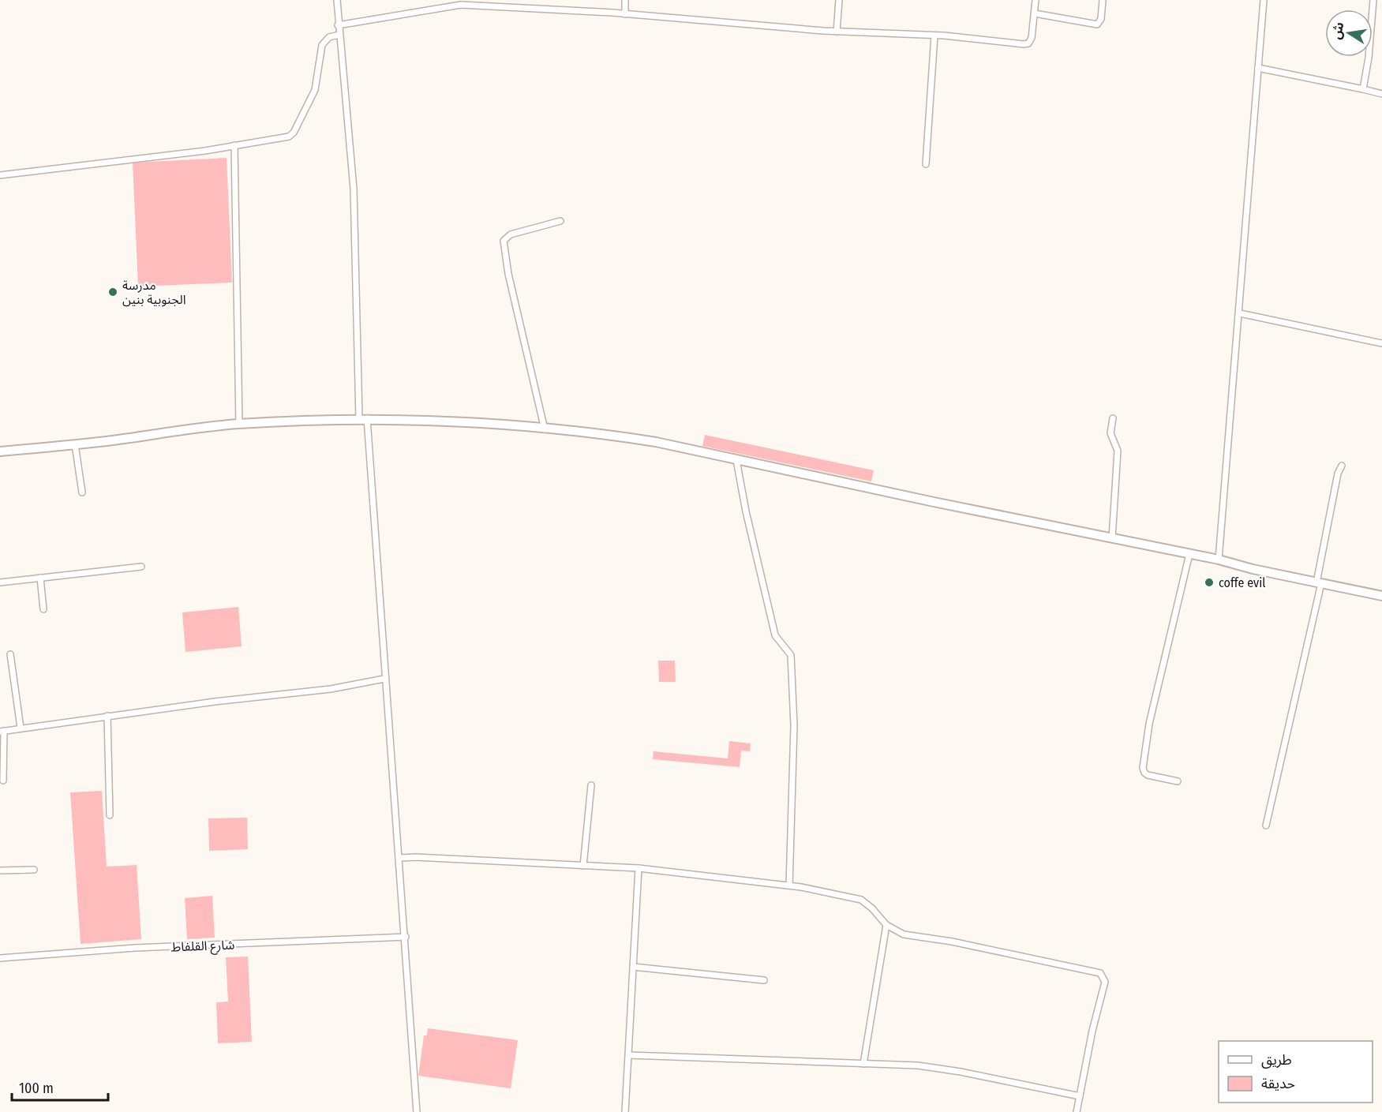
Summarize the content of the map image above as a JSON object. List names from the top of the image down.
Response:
{
  "streets": {
    "street": ["شارع القلفاط"]
  },
  "places": ["مدرسة الجنوبية بنين", "coffe evil"],
  "legend": ["طريق", "حديقة"],
  "scale_bar": "100 m",
  "north": "left"
}
